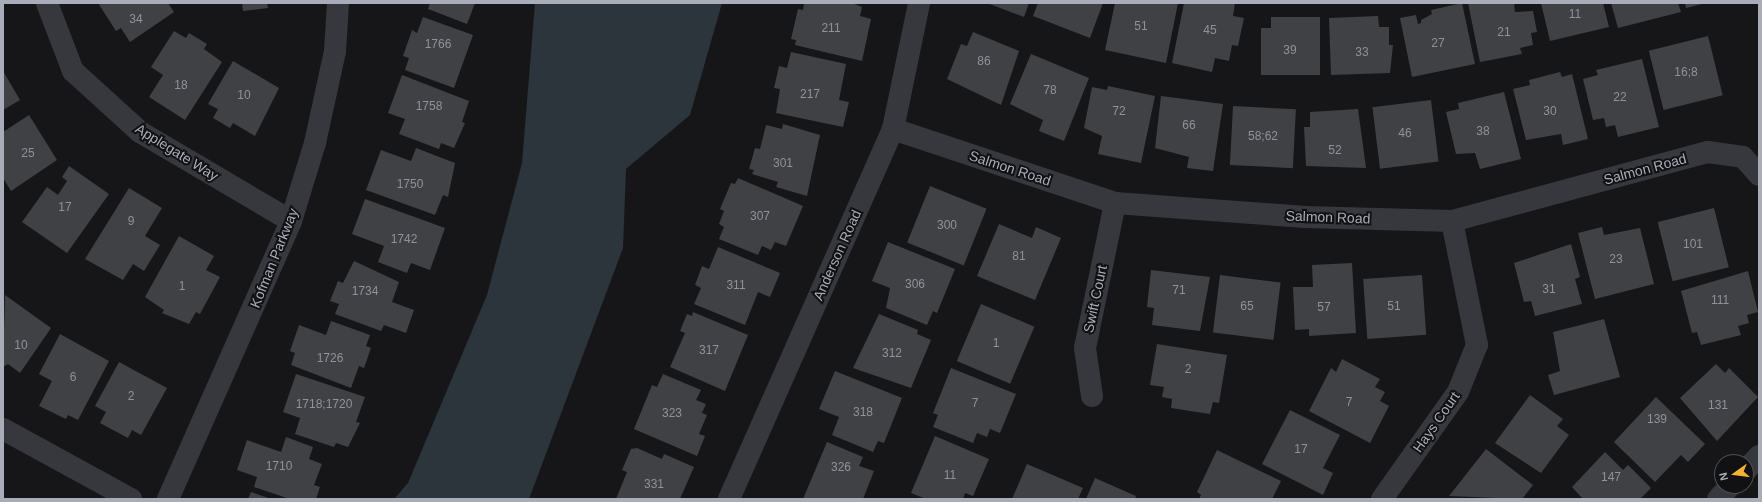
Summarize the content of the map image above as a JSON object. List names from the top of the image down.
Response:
{
  "streets": {
    "street": [
      "Applegate Way",
      "Salmon Road",
      "Anderson Road",
      "Kofman Parkway",
      "Swift Court",
      "Hays Court"
    ]
  },
  "crossings": [
    ["Applegate Way", "Kofman Parkway"],
    ["Salmon Road", "Anderson Road"],
    ["Salmon Road", "Swift Court"],
    ["Salmon Road", "Hays Court"]
  ],
  "house_numbers": [
    "11",
    "34",
    "51",
    "211",
    "45",
    "21",
    "27",
    "1766",
    "39",
    "33",
    "86",
    "16;8",
    "18",
    "78",
    "217",
    "10",
    "22",
    "1758",
    "72",
    "30",
    "66",
    "38",
    "46",
    "58;62",
    "52",
    "25",
    "301",
    "1750",
    "17",
    "307",
    "9",
    "300",
    "1742",
    "101",
    "81",
    "23",
    "306",
    "311",
    "1",
    "31",
    "71",
    "1734",
    "111",
    "65",
    "51",
    "57",
    "1",
    "10",
    "317",
    "312",
    "1726",
    "2",
    "6",
    "2",
    "7",
    "7",
    "1718;1720",
    "131",
    "318",
    "323",
    "139",
    "17",
    "1710",
    "326",
    "11",
    "147",
    "331"
  ],
  "north": "left"
}
